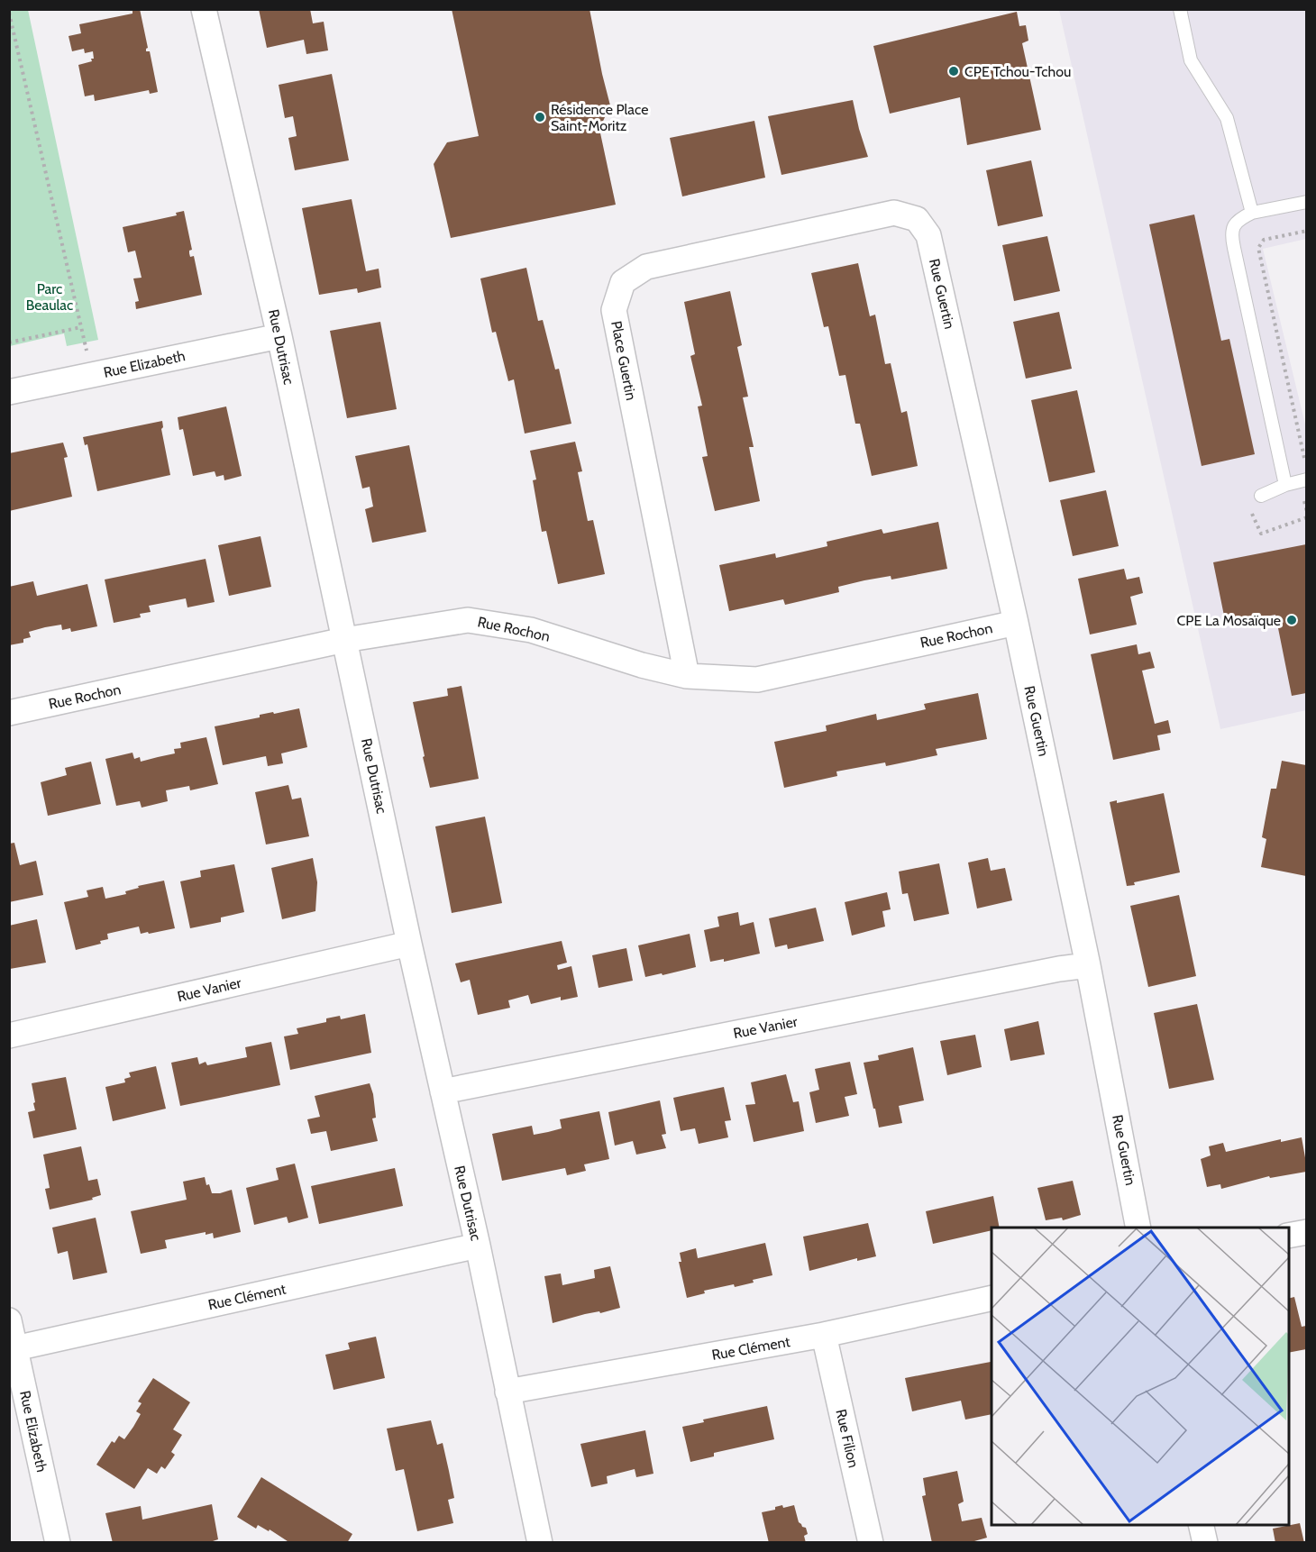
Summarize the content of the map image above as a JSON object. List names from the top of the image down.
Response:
{
  "streets": {
    "street": [
      "Rue Guertin",
      "Rue Dutrisac",
      "Place Guertin",
      "Rue Elizabeth",
      "Rue Rochon",
      "Rue Vanier",
      "Rue Clément",
      "Rue Filion"
    ]
  },
  "crossings": [
    ["Rue Guertin", "Place Guertin"],
    ["Rue Guertin", "Rue Rochon"],
    ["Rue Guertin", "Rue Vanier"],
    ["Rue Dutrisac", "Rue Elizabeth"],
    ["Rue Dutrisac", "Rue Rochon"],
    ["Rue Dutrisac", "Rue Vanier"],
    ["Rue Dutrisac", "Rue Clément"],
    ["Place Guertin", "Rue Rochon"],
    ["Rue Elizabeth", "Rue Clément"],
    ["Rue Clément", "Rue Filion"]
  ],
  "parks": ["Parc Beaulac"],
  "places": ["CPE Tchou-Tchou", "Résidence Place Saint-Moritz", "CPE La Mosaïque"]
}
